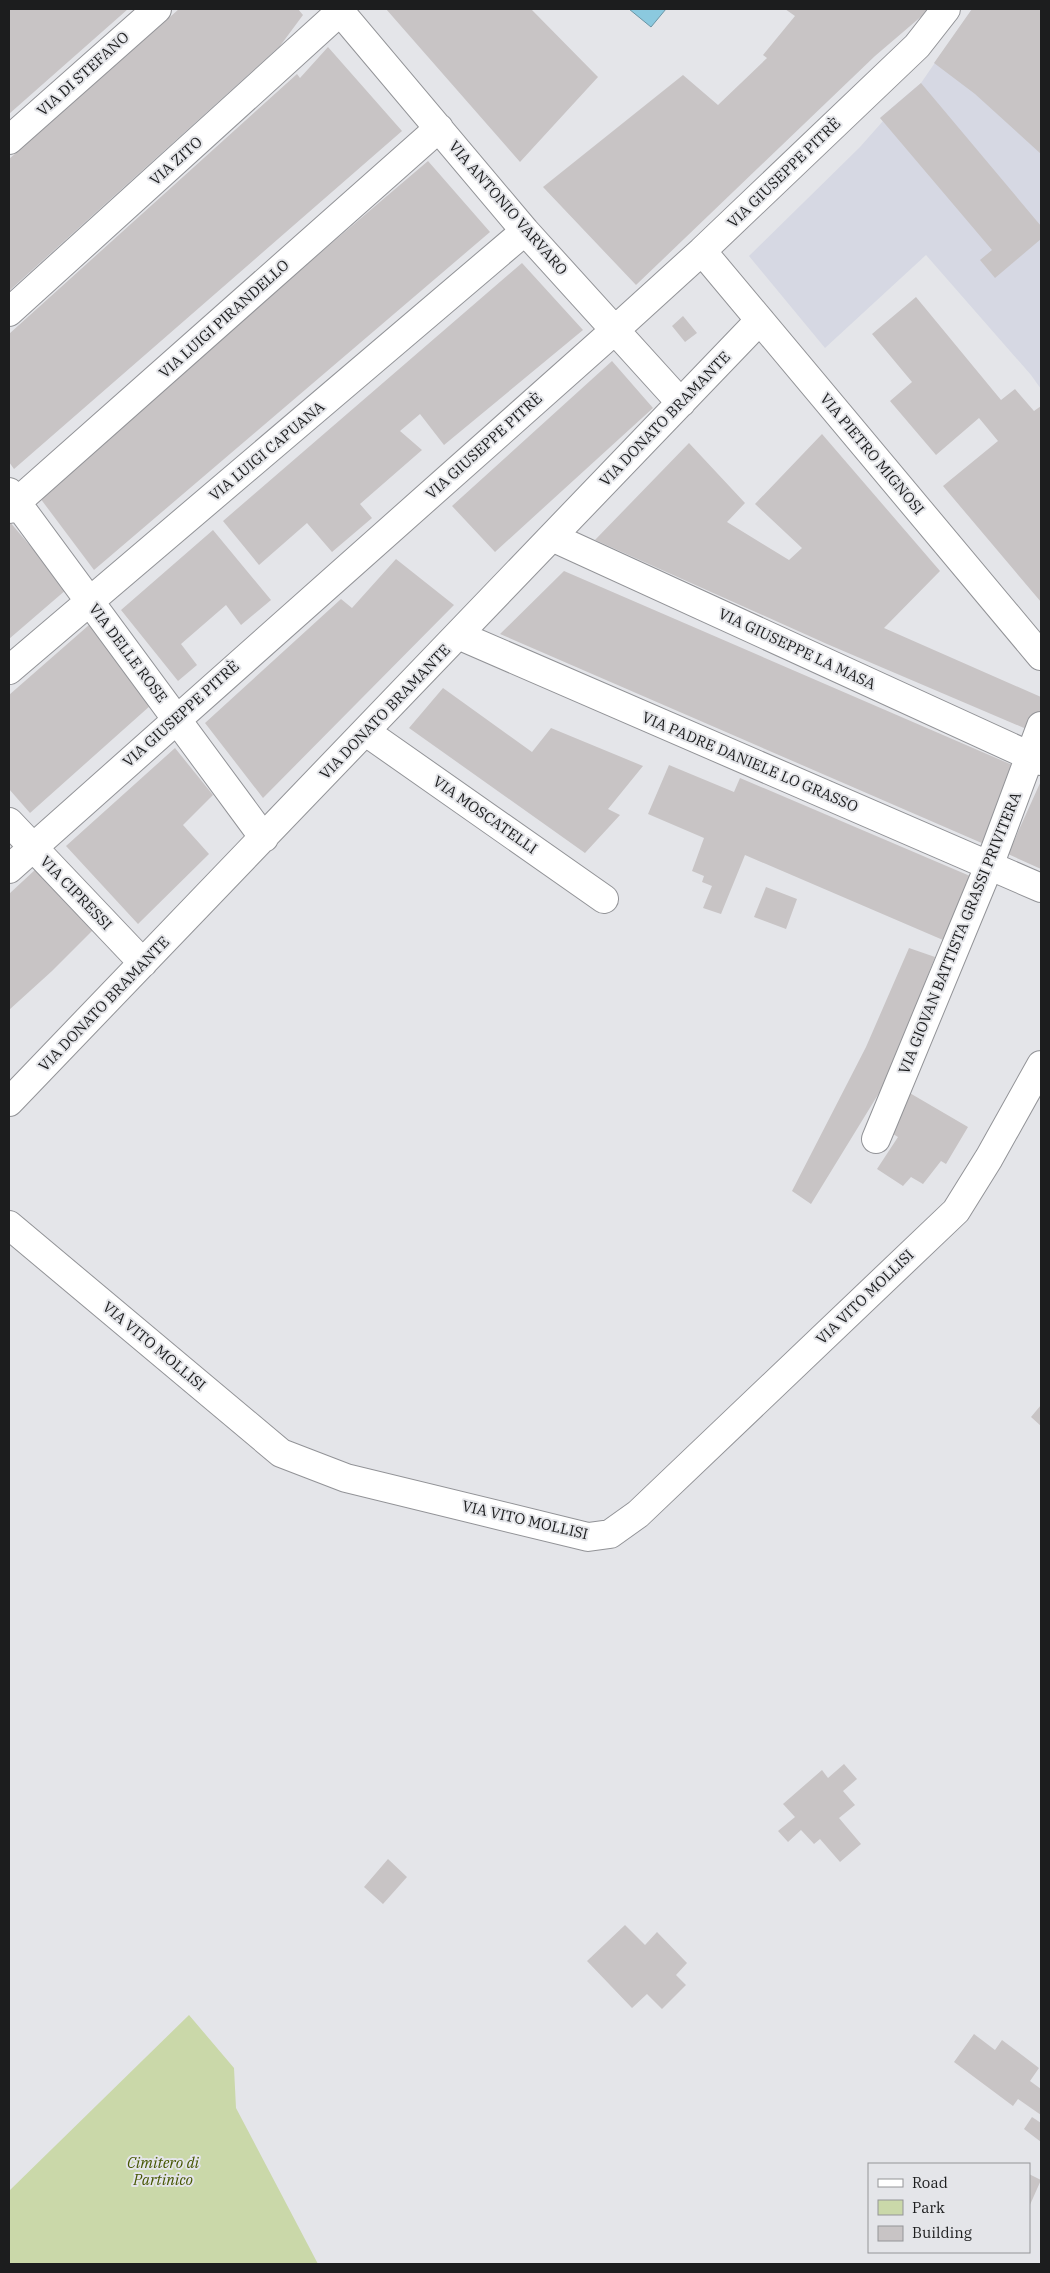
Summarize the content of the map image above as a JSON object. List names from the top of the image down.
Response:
{
  "streets": {
    "street": [
      "VIA DI STEFANO",
      "VIA ZITO",
      "VIA GIUSEPPE PITRÈ",
      "VIA ANTONIO VARVARO",
      "VIA LUIGI PIRANDELLO",
      "VIA DONATO BRAMANTE",
      "VIA LUIGI CAPUANA",
      "VIA PIETRO MIGNOSI",
      "VIA GIUSEPPE LA MASA",
      "VIA DELLE ROSE",
      "VIA PADRE DANIELE LO GRASSO",
      "VIA MOSCATELLI",
      "VIA CIPRESSI",
      "VIA GIOVAN BATTISTA GRASSI PRIVITERA",
      "VIA VITO MOLLISI"
    ]
  },
  "crossings": [
    ["VIA ZITO", "VIA ANTONIO VARVARO"],
    ["VIA GIUSEPPE PITRÈ", "VIA ANTONIO VARVARO"],
    ["VIA GIUSEPPE PITRÈ", "VIA PIETRO MIGNOSI"],
    ["VIA GIUSEPPE PITRÈ", "VIA DELLE ROSE"],
    ["VIA GIUSEPPE PITRÈ", "VIA CIPRESSI"],
    ["VIA ANTONIO VARVARO", "VIA LUIGI PIRANDELLO"],
    ["VIA ANTONIO VARVARO", "VIA DONATO BRAMANTE"],
    ["VIA ANTONIO VARVARO", "VIA LUIGI CAPUANA"],
    ["VIA LUIGI PIRANDELLO", "VIA DELLE ROSE"],
    ["VIA DONATO BRAMANTE", "VIA PIETRO MIGNOSI"],
    ["VIA DONATO BRAMANTE", "VIA GIUSEPPE LA MASA"],
    ["VIA DONATO BRAMANTE", "VIA DELLE ROSE"],
    ["VIA DONATO BRAMANTE", "VIA PADRE DANIELE LO GRASSO"],
    ["VIA DONATO BRAMANTE", "VIA MOSCATELLI"],
    ["VIA DONATO BRAMANTE", "VIA CIPRESSI"],
    ["VIA LUIGI CAPUANA", "VIA DELLE ROSE"],
    ["VIA GIUSEPPE LA MASA", "VIA GIOVAN BATTISTA GRASSI PRIVITERA"],
    ["VIA PADRE DANIELE LO GRASSO", "VIA GIOVAN BATTISTA GRASSI PRIVITERA"]
  ],
  "parks": ["Cimitero di Partinico"],
  "legend": ["Road", "Park", "Building"]
}
